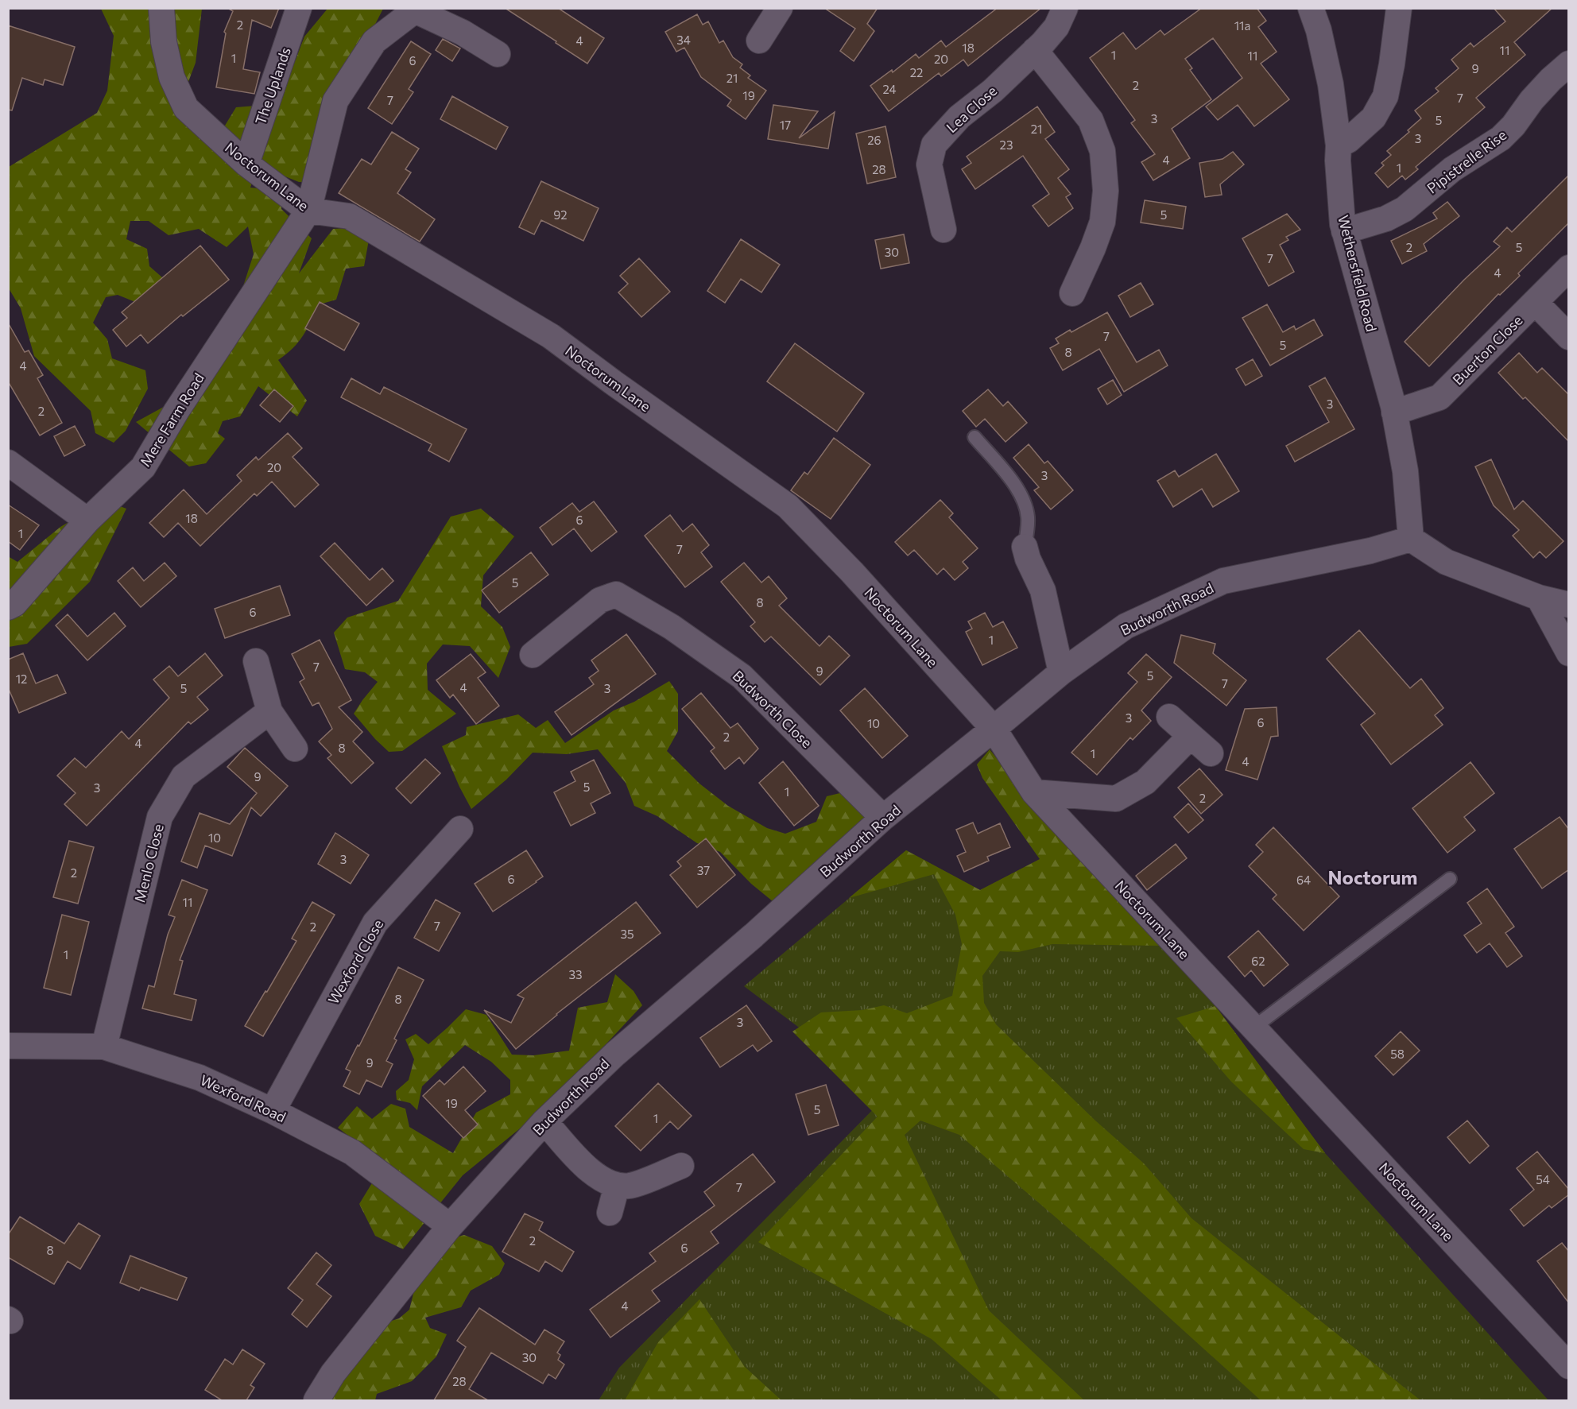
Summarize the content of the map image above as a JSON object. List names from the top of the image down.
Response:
{
  "streets": {
    "street": [
      "The Uplands",
      "Lea Close",
      "Pipistrelle Rise",
      "Noctorum Lane",
      "Wethersfield Road",
      "Buerton Close",
      "Mere Farm Road",
      "Budworth Road",
      "Budworth Close",
      "Menlo Close",
      "Wexford Close",
      "Wexford Road"
    ]
  },
  "crossings": [
    ["The Uplands", "Noctorum Lane"],
    ["Pipistrelle Rise", "Wethersfield Road"],
    ["Noctorum Lane", "Mere Farm Road"],
    ["Noctorum Lane", "Budworth Road"],
    ["Wethersfield Road", "Buerton Close"],
    ["Wethersfield Road", "Budworth Road"],
    ["Budworth Road", "Budworth Close"],
    ["Budworth Road", "Wexford Road"],
    ["Menlo Close", "Wexford Road"],
    ["Wexford Close", "Wexford Road"]
  ],
  "districts": ["Noctorum"],
  "house_numbers": [
    "2",
    "11a",
    "34",
    "4",
    "18",
    "11",
    "1",
    "11",
    "1",
    "20",
    "6",
    "9",
    "22",
    "21",
    "2",
    "24",
    "19",
    "7",
    "7",
    "3",
    "5",
    "17",
    "21",
    "3",
    "26",
    "23",
    "4",
    "1",
    "28",
    "92",
    "5",
    "2",
    "5",
    "30",
    "7",
    "4",
    "7",
    "5",
    "8",
    "4",
    "3",
    "2",
    "20",
    "3",
    "18",
    "6",
    "1",
    "7",
    "5",
    "8",
    "6",
    "1",
    "7",
    "9",
    "5",
    "12",
    "7",
    "4",
    "5",
    "3",
    "3",
    "6",
    "10",
    "2",
    "4",
    "8",
    "1",
    "4",
    "9",
    "5",
    "3",
    "1",
    "2",
    "10",
    "3",
    "37",
    "2",
    "6",
    "64",
    "11",
    "7",
    "2",
    "35",
    "1",
    "62",
    "33",
    "8",
    "3",
    "58",
    "9",
    "19",
    "5",
    "1",
    "54",
    "7",
    "2",
    "6",
    "8",
    "4",
    "30",
    "28"
  ]
}
